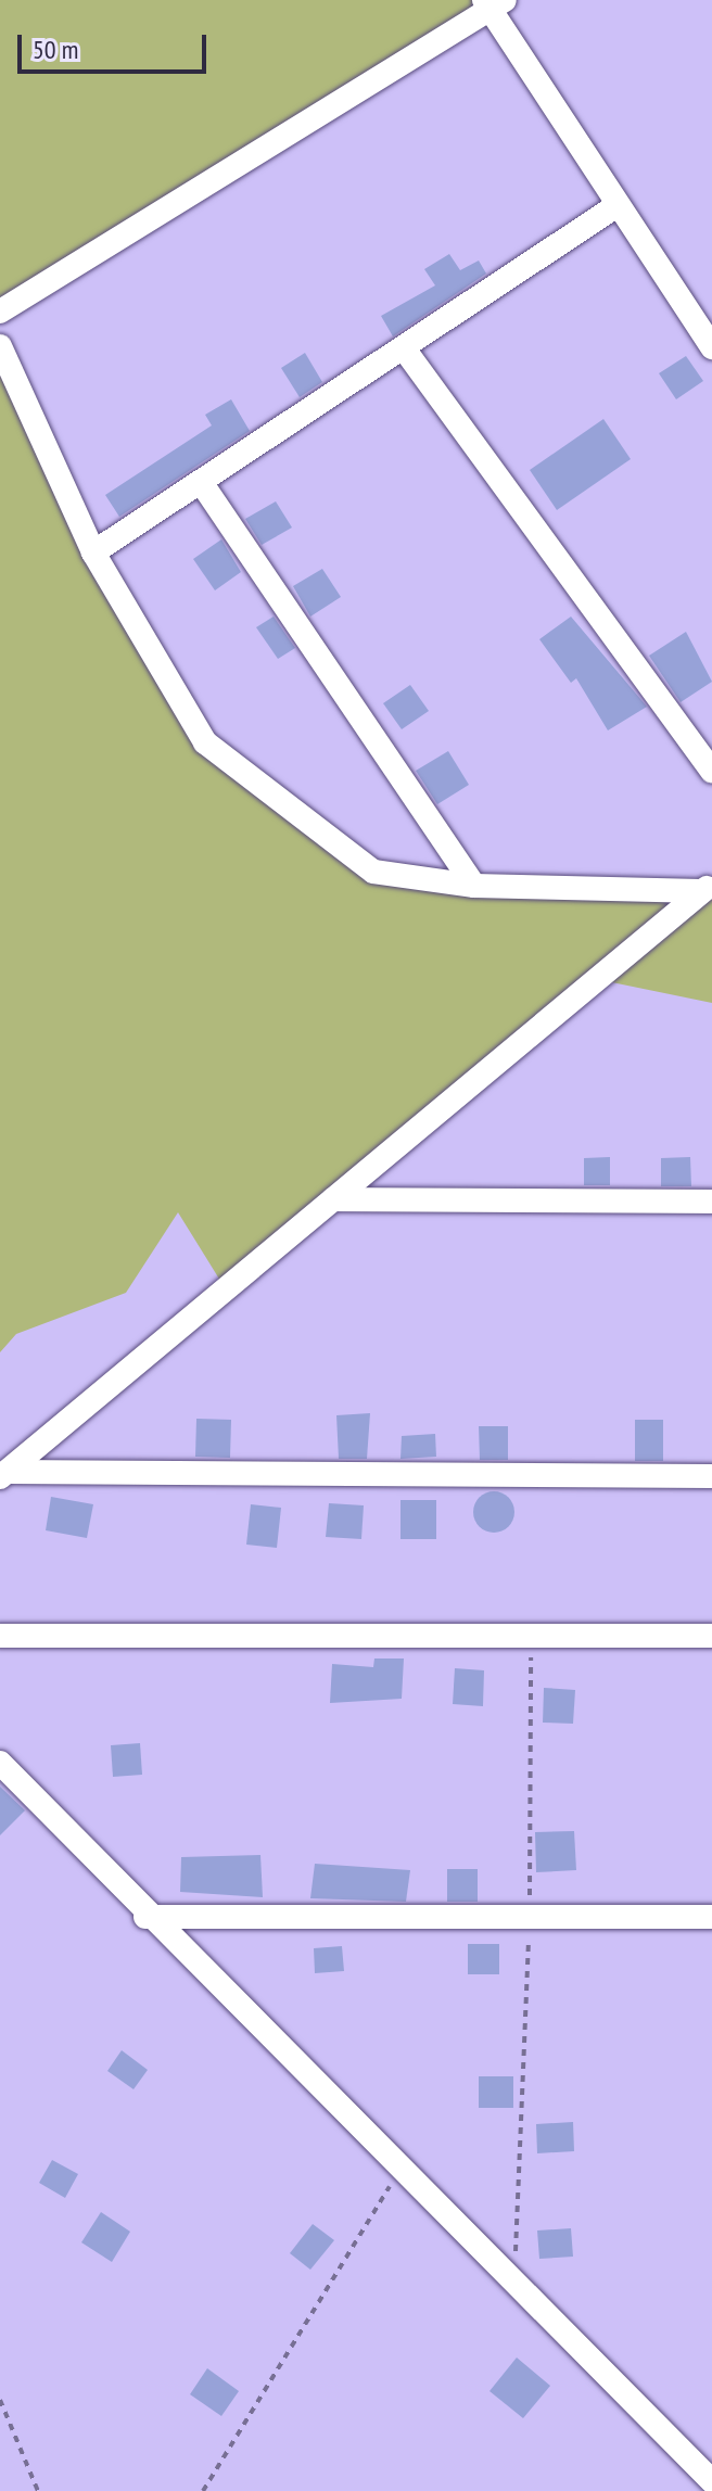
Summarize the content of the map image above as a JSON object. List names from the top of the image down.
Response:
{
  "scale_bar": "50 m"
}
